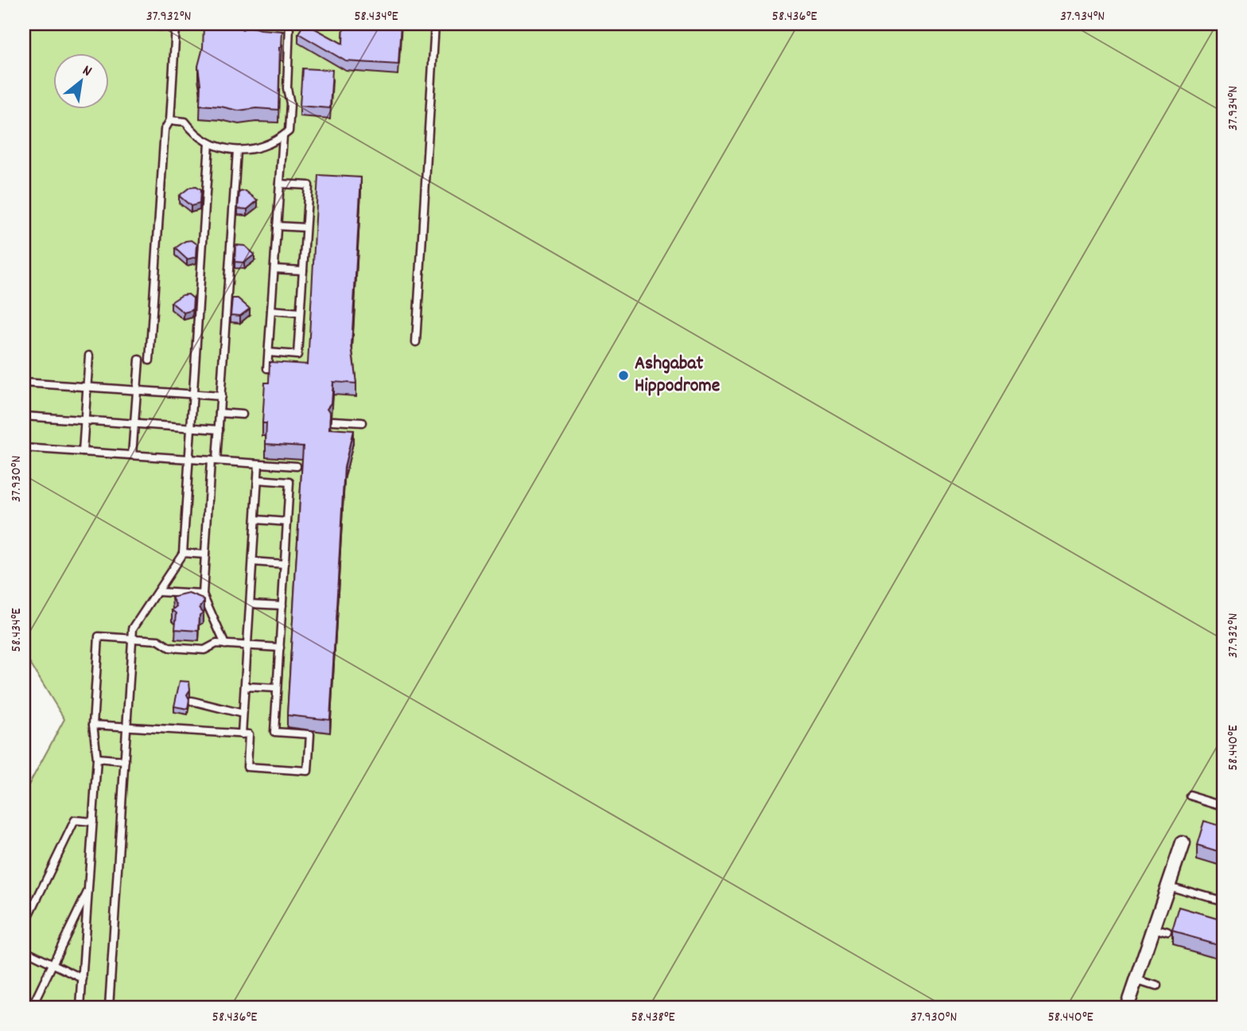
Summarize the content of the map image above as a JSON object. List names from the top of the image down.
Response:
{
  "places": ["Ashgabat Hippodrome"],
  "north": "top right",
  "coordinates": [
    "37.932°N",
    "58.434°E",
    "58.436°E",
    "37.934°N",
    "37.930°N",
    "58.440°E",
    "58.438°E"
  ]
}
